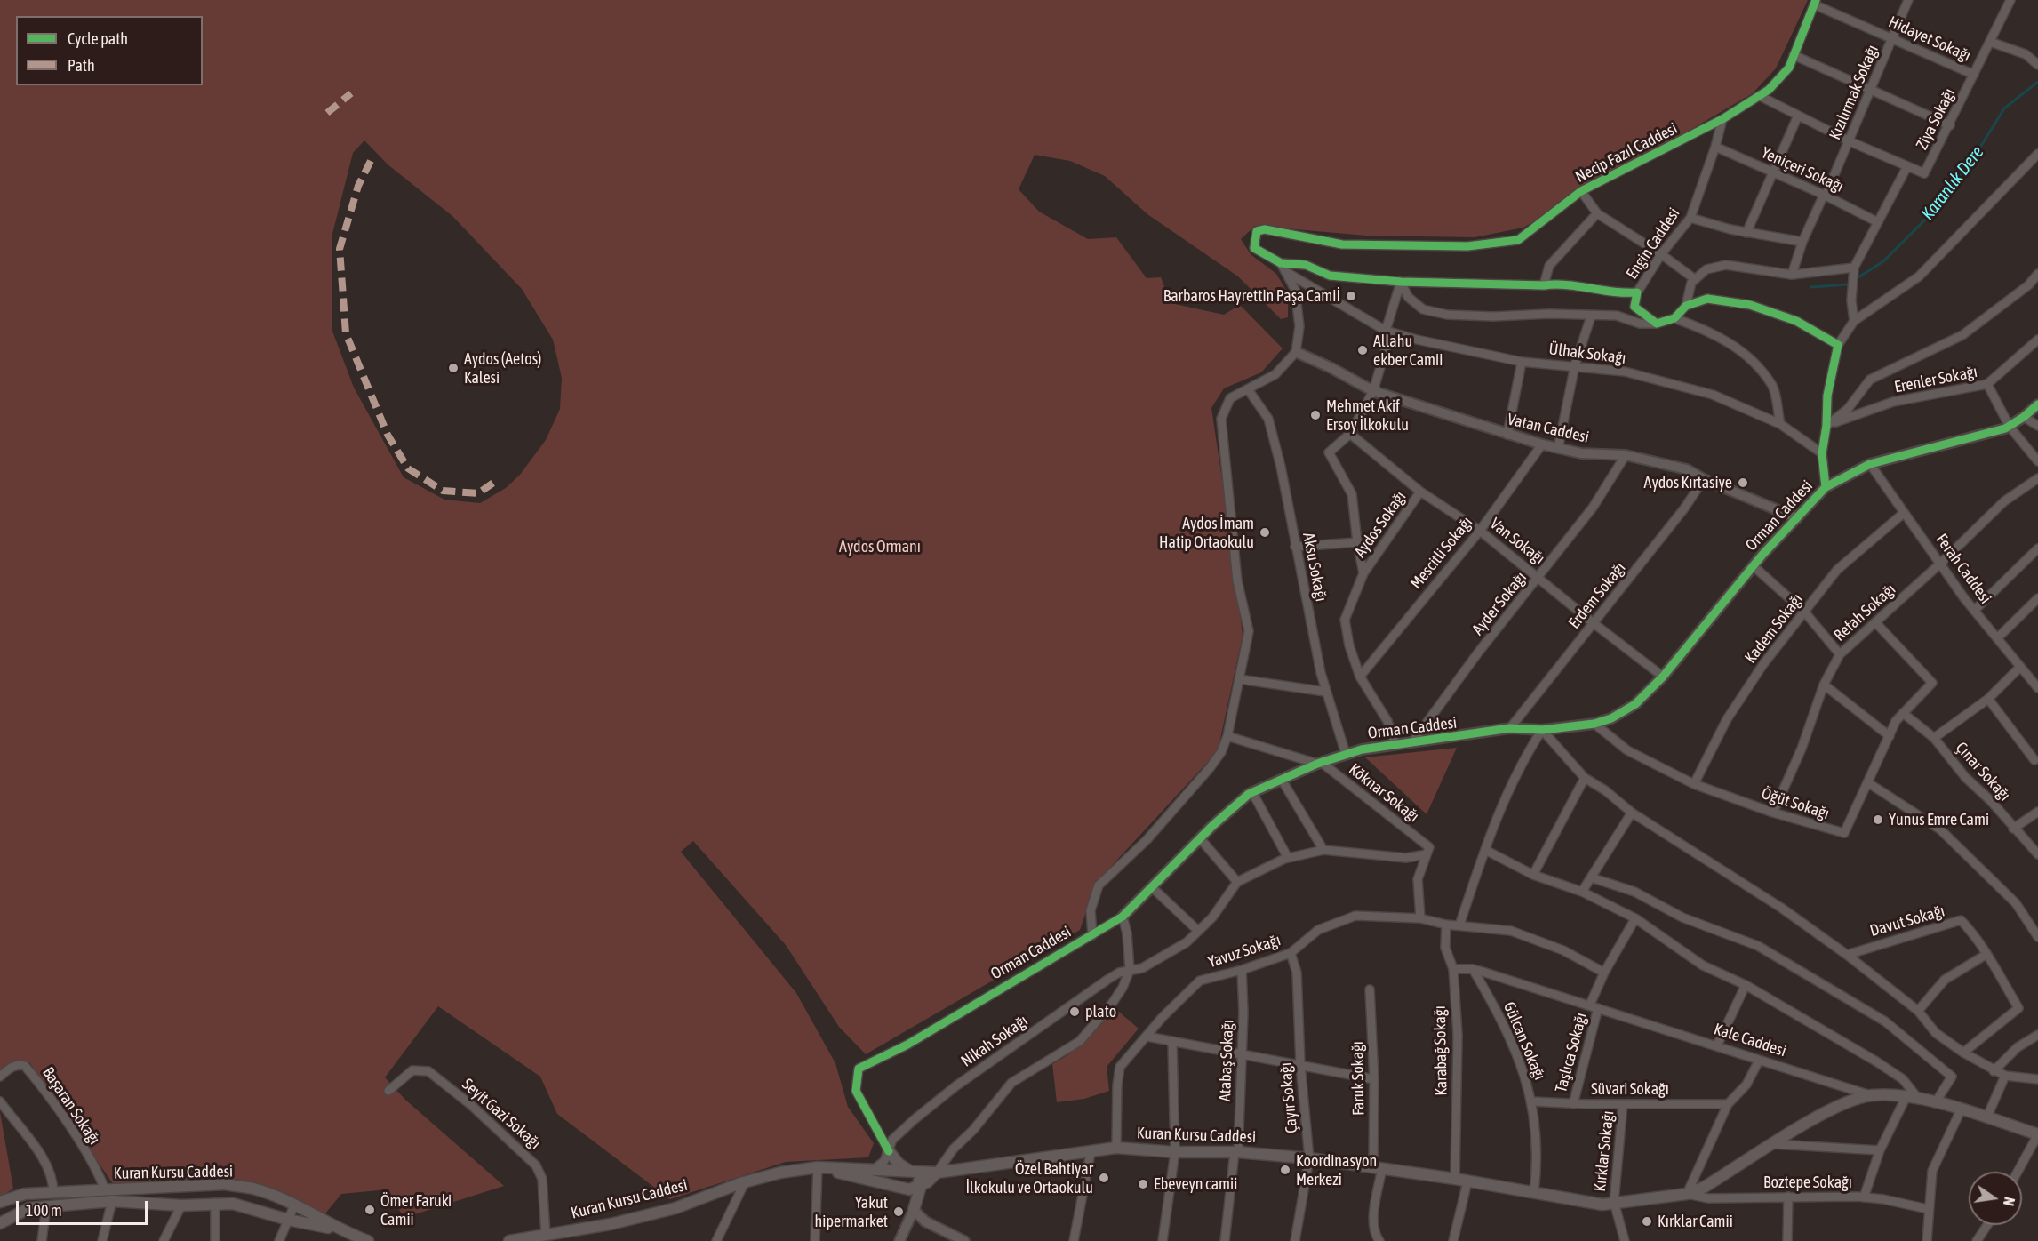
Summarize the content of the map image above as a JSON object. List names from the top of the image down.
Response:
{
  "streets": {
    "main road": ["Kale Caddesi", "Kuran Kursu Caddesi"],
    "street": [
      "Hidayet Sokağı",
      "Kızılırmak Sokağı",
      "Ziya Sokağı",
      "Necip Fazıl Caddesi",
      "Yeniçeri Sokağı",
      "Engin Caddesi",
      "Ülhak Sokağı",
      "Erenler Sokağı",
      "Vatan Caddesi",
      "Orman Caddesi",
      "Aydos Sokağı",
      "Van Sokağı",
      "Mescitli Sokağı",
      "Aksu Sokağı",
      "Ferah Caddesi",
      "Erdem Sokağı",
      "Ayder Sokağı",
      "Refah Sokağı",
      "Kadem Sokağı",
      "Çınar Sokağı",
      "Köknar Sokağı",
      "Öğüt Sokağı",
      "Davut Sokağı",
      "Yavuz Sokağı",
      "Nikah Sokağı",
      "Gülcan Sokağı",
      "Karabağ Sokağı",
      "Taşlıca Sokağı",
      "Atabaş Sokağı",
      "Faruk Sokağı",
      "Süvari Sokağı",
      "Çayır Sokağı",
      "Başaran Sokağı",
      "Seyit Gazi Sokağı",
      "Kırklar Sokağı",
      "Boztepe Sokağı"
    ]
  },
  "crossings": [
    ["Hidayet Sokağı", "Kızılırmak Sokağı"],
    ["Hidayet Sokağı", "Ziya Sokağı"],
    ["Hidayet Sokağı", "Necip Fazıl Caddesi"],
    ["Kızılırmak Sokağı", "Ziya Sokağı"],
    ["Kızılırmak Sokağı", "Yeniçeri Sokağı"],
    ["Ziya Sokağı", "Necip Fazıl Caddesi"],
    ["Necip Fazıl Caddesi", "Engin Caddesi"],
    ["Necip Fazıl Caddesi", "Ülhak Sokağı"],
    ["Yeniçeri Sokağı", "Engin Caddesi"],
    ["Ülhak Sokağı", "Aydos Sokağı"],
    ["Vatan Caddesi", "Orman Caddesi"],
    ["Vatan Caddesi", "Aydos Sokağı"],
    ["Vatan Caddesi", "Mescitli Sokağı"],
    ["Vatan Caddesi", "Erdem Sokağı"],
    ["Vatan Caddesi", "Ayder Sokağı"],
    ["Orman Caddesi", "Aydos Sokağı"],
    ["Orman Caddesi", "Van Sokağı"],
    ["Orman Caddesi", "Aksu Sokağı"],
    ["Orman Caddesi", "Ferah Caddesi"],
    ["Orman Caddesi", "Erdem Sokağı"],
    ["Orman Caddesi", "Ayder Sokağı"],
    ["Orman Caddesi", "Köknar Sokağı"],
    ["Orman Caddesi", "Öğüt Sokağı"],
    ["Orman Caddesi", "Nikah Sokağı"],
    ["Aydos Sokağı", "Van Sokağı"],
    ["Aydos Sokağı", "Mescitli Sokağı"],
    ["Van Sokağı", "Mescitli Sokağı"],
    ["Van Sokağı", "Erdem Sokağı"],
    ["Van Sokağı", "Ayder Sokağı"],
    ["Ferah Caddesi", "Refah Sokağı"],
    ["Ferah Caddesi", "Kadem Sokağı"],
    ["Refah Sokağı", "Öğüt Sokağı"],
    ["Kadem Sokağı", "Öğüt Sokağı"],
    ["Çınar Sokağı", "Öğüt Sokağı"],
    ["Yavuz Sokağı", "Karabağ Sokağı"],
    ["Yavuz Sokağı", "Taşlıca Sokağı"],
    ["Yavuz Sokağı", "Atabaş Sokağı"],
    ["Yavuz Sokağı", "Çayır Sokağı"],
    ["Yavuz Sokağı", "Kuran Kursu Caddesi"],
    ["Kale Caddesi", "Gülcan Sokağı"],
    ["Kale Caddesi", "Karabağ Sokağı"],
    ["Kale Caddesi", "Taşlıca Sokağı"],
    ["Kale Caddesi", "Kuran Kursu Caddesi"],
    ["Nikah Sokağı", "Kuran Kursu Caddesi"],
    ["Gülcan Sokağı", "Süvari Sokağı"],
    ["Gülcan Sokağı", "Kuran Kursu Caddesi"],
    ["Karabağ Sokağı", "Kuran Kursu Caddesi"],
    ["Taşlıca Sokağı", "Süvari Sokağı"],
    ["Atabaş Sokağı", "Kuran Kursu Caddesi"],
    ["Faruk Sokağı", "Kuran Kursu Caddesi"],
    ["Süvari Sokağı", "Kırklar Sokağı"],
    ["Çayır Sokağı", "Kuran Kursu Caddesi"],
    ["Başaran Sokağı", "Kuran Kursu Caddesi"],
    ["Seyit Gazi Sokağı", "Kuran Kursu Caddesi"],
    ["Kuran Kursu Caddesi", "Kırklar Sokağı"],
    ["Kuran Kursu Caddesi", "Boztepe Sokağı"]
  ],
  "water": ["Karanlık Dere"],
  "parks": ["Aydos Ormanı"],
  "places": [
    "Barbaros Hayrettin Paşa Camiİ",
    "Allahu ekber Camii",
    "Aydos (Aetos) Kalesi",
    "Mehmet Akif Ersoy İlkokulu",
    "Aydos Kırtasiye",
    "Aydos İmam Hatip Ortaokulu",
    "Yunus Emre Cami",
    "plato",
    "Koordinasyon Merkezi",
    "Özel Bahtiyar İlkokulu ve Ortaokulu",
    "Ebeveyn camii",
    "Ömer Faruki Camii",
    "Yakut hipermarket",
    "Kırklar Camii"
  ],
  "legend": ["Cycle path", "Path"],
  "scale_bar": "100 m",
  "north": "right"
}
